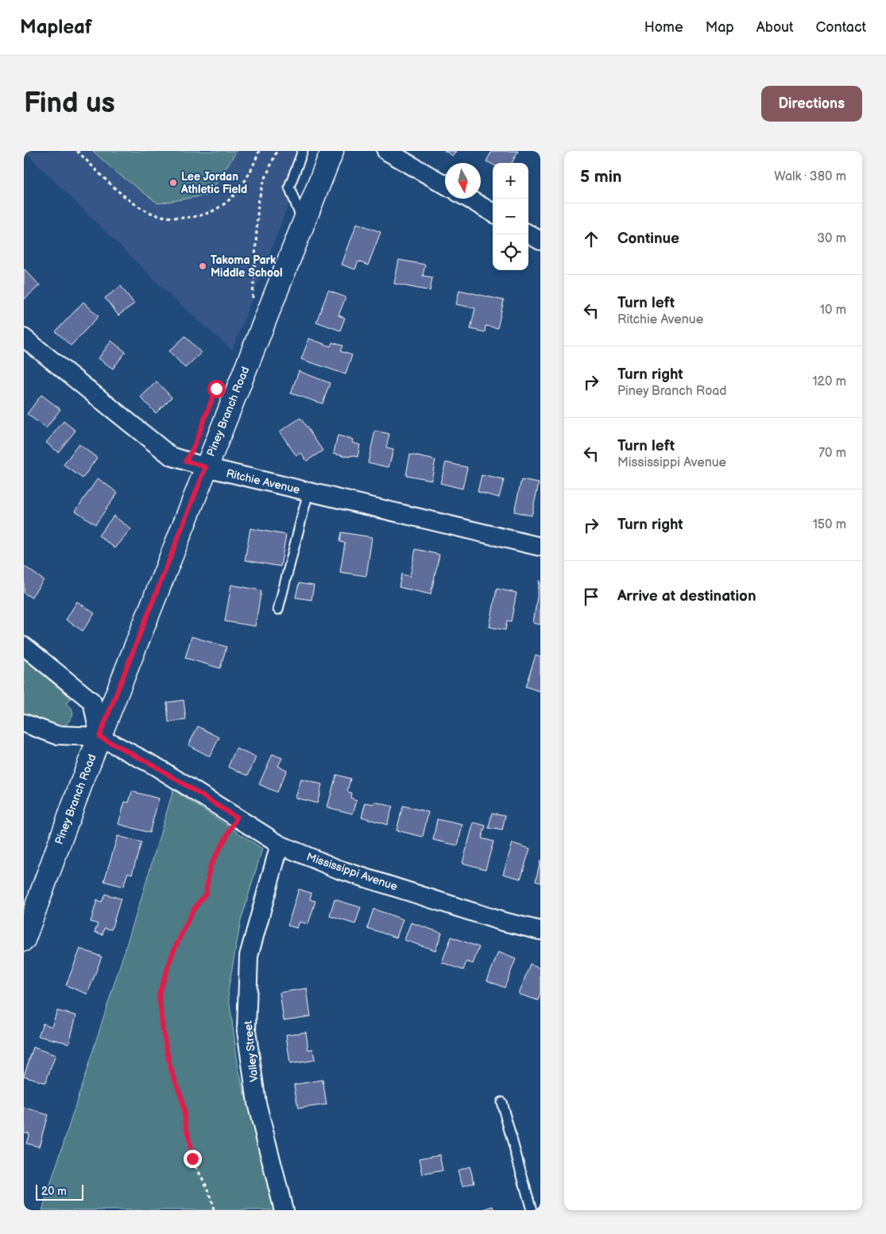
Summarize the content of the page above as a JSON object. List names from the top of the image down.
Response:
{
  "streets": {
    "main road": ["Piney Branch Road"],
    "street": ["Ritchie Avenue", "Mississippi Avenue", "Valley Street"]
  },
  "crossings": [
    ["Piney Branch Road", "Ritchie Avenue"],
    ["Piney Branch Road", "Mississippi Avenue"],
    ["Mississippi Avenue", "Valley Street"]
  ],
  "places": ["Lee Jordan Athletic Field", "Takoma Park Middle School"],
  "scale_bar": "20 m",
  "north": "bottom",
  "page": {
    "header": "Mapleaf",
    "nav": [
      "Home",
      "Map",
      "About",
      "Contact"
    ],
    "buttons": "Directions",
    "title": "Find us",
    "heading": ["5 min", "Walk · 380 m"],
    "map_buttons": ["+", "−"],
    "list": [
      ["Continue", "30 m"],
      ["Turn left", "Ritchie Avenue", "10 m"],
      ["Turn right", "Piney Branch Road", "120 m"],
      ["Turn left", "Mississippi Avenue", "70 m"],
      ["Turn right", "150 m"],
      "Arrive at destination"
    ],
    "scale": "20 m"
  }
}
